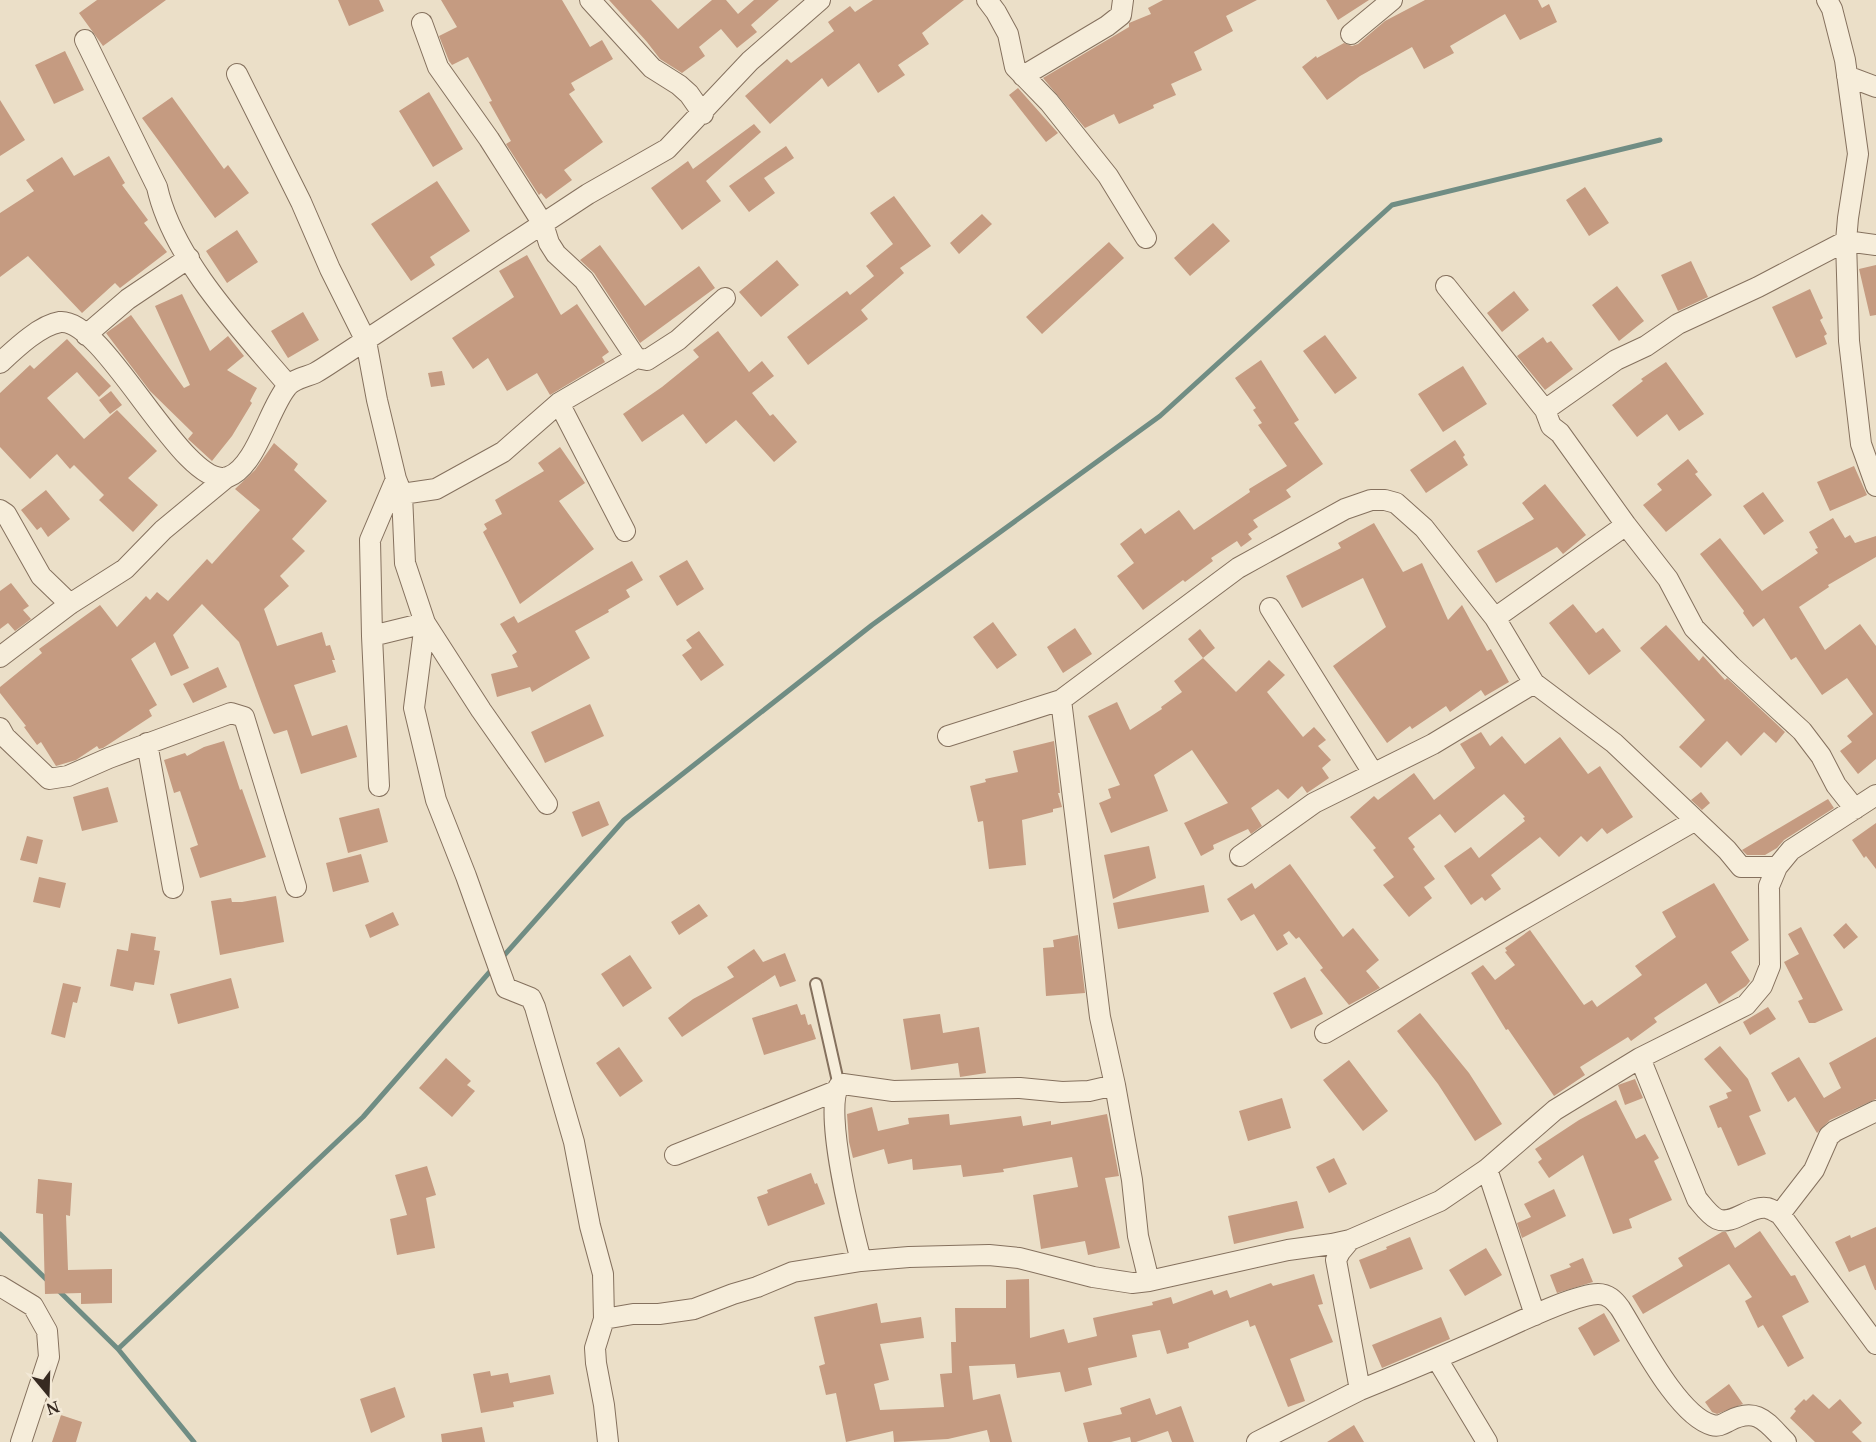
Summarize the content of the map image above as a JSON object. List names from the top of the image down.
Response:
{
  "north": "bottom"
}
